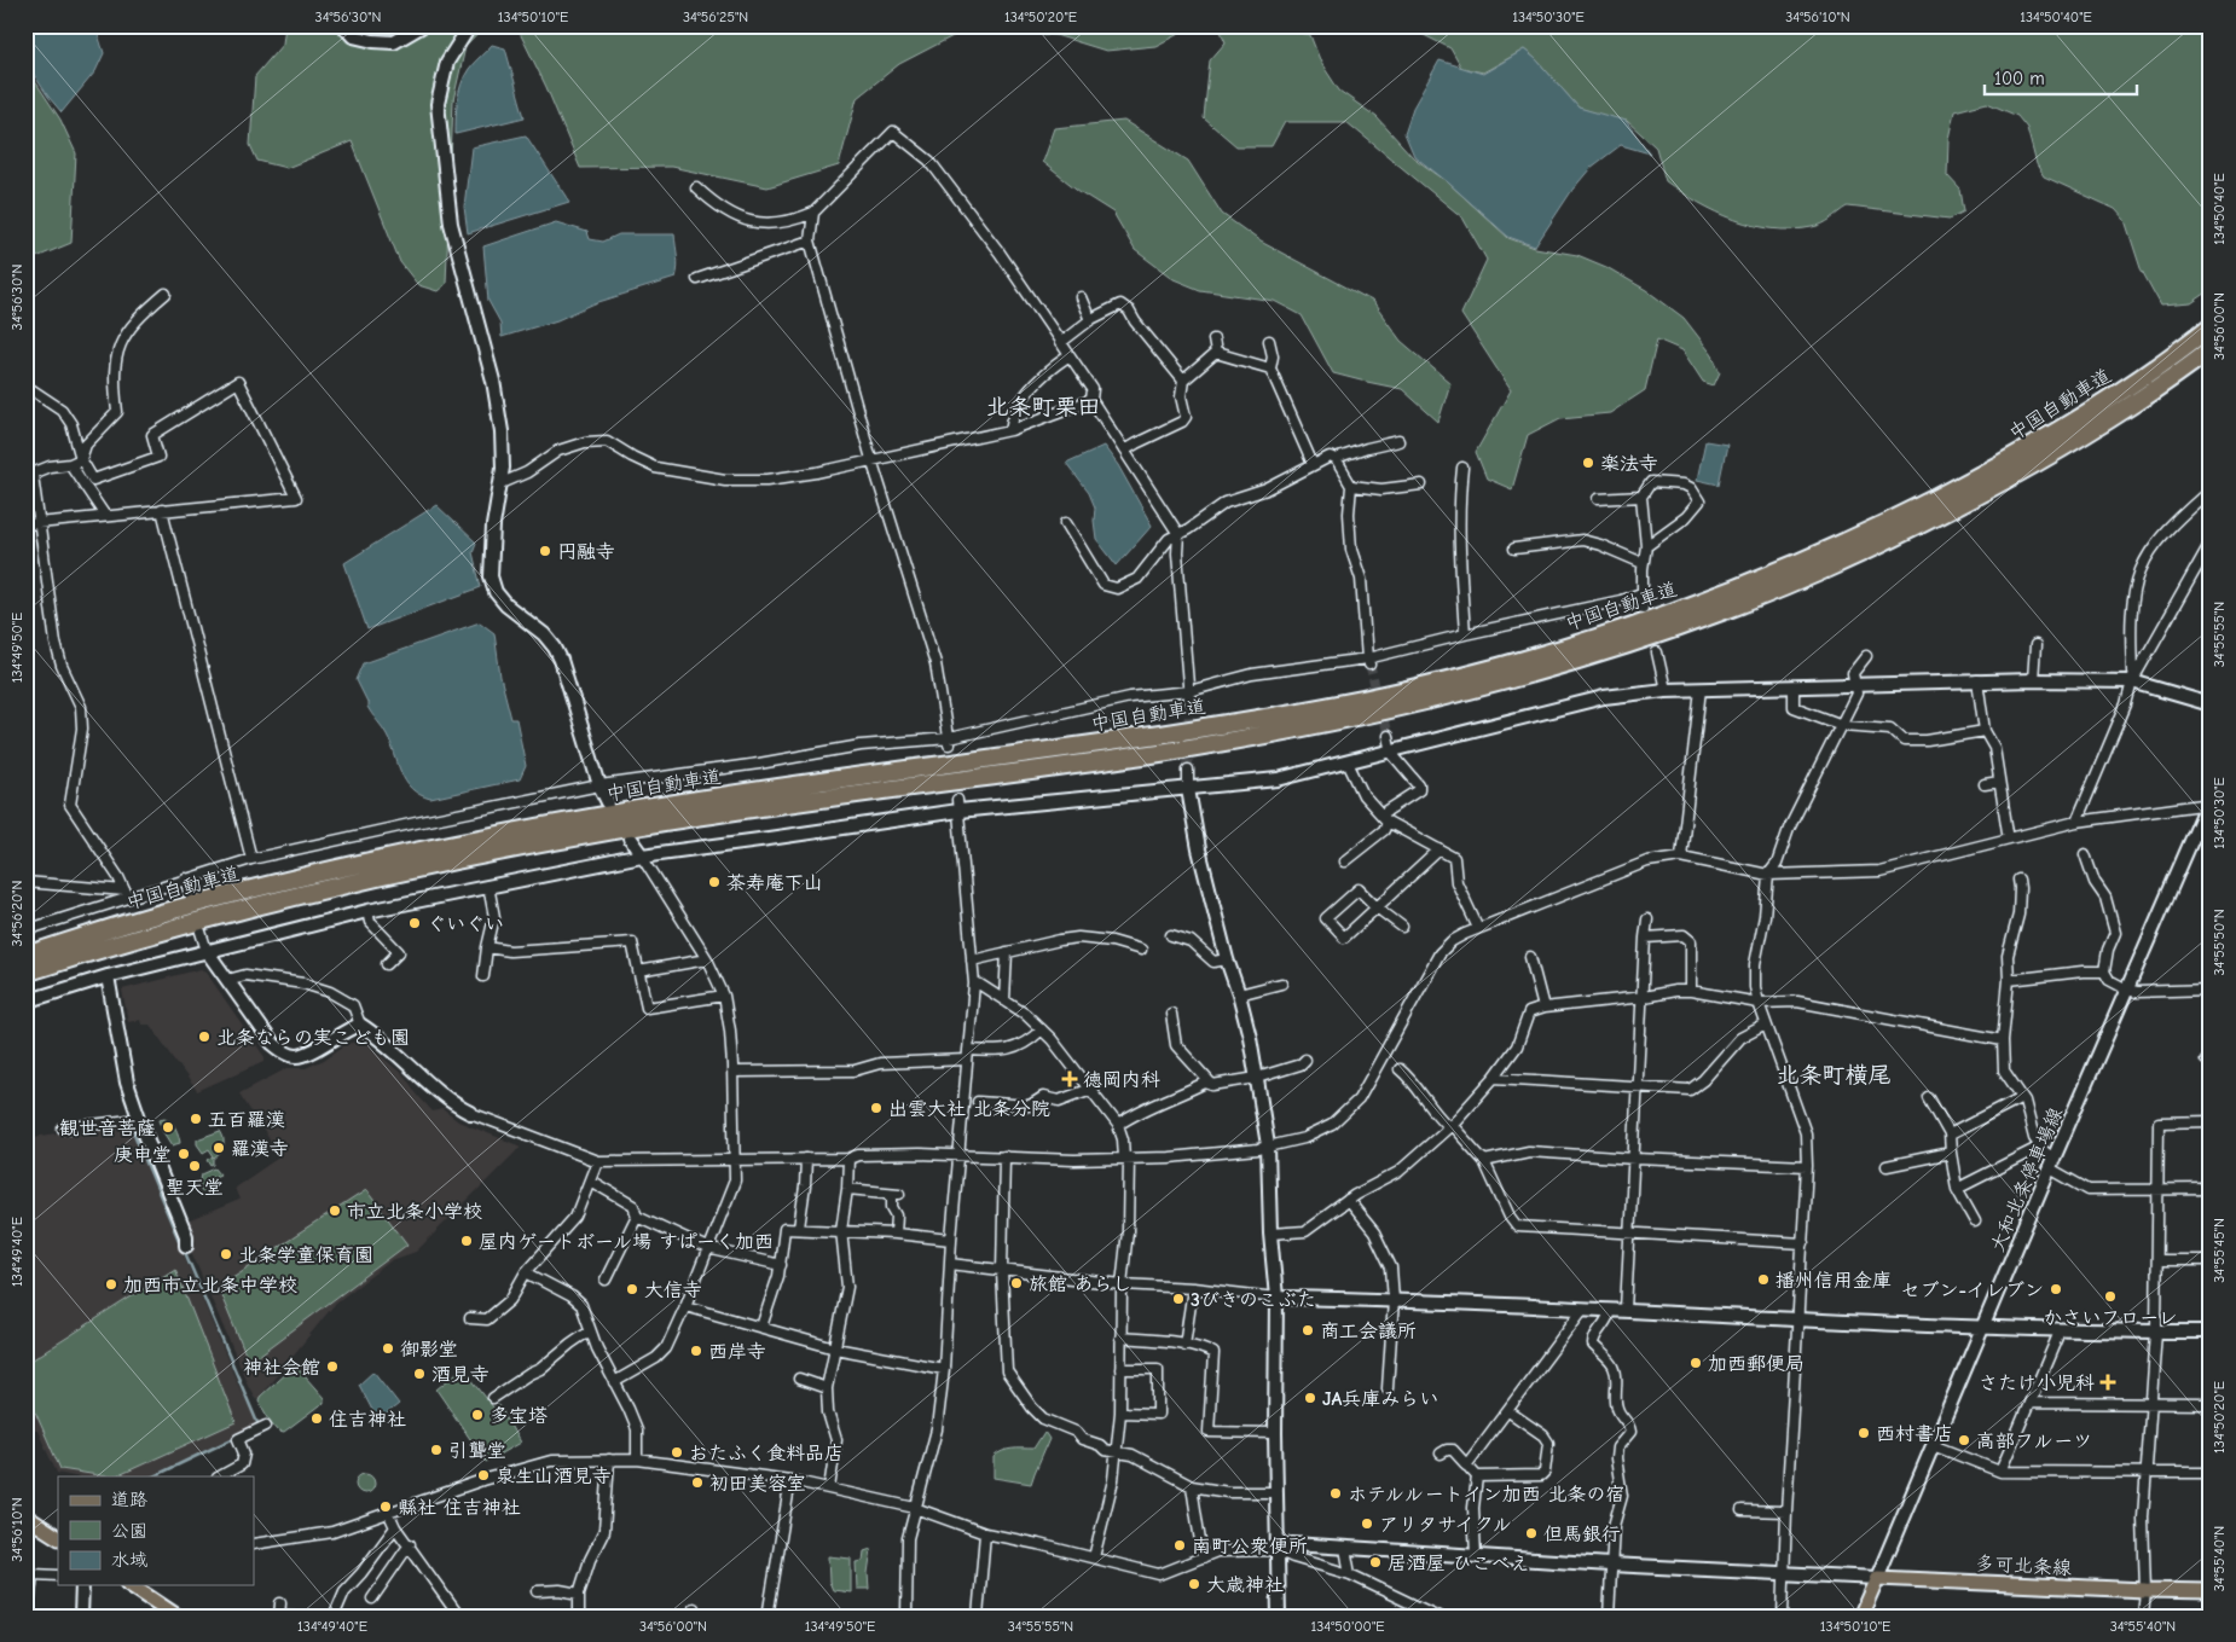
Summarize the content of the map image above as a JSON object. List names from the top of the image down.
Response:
{
  "streets": {
    "highway": ["中国自動車道"],
    "main road": ["多可北条線"],
    "street": ["大和北条停車場線"]
  },
  "crossings": [
    ["大和北条停車場線", "多可北条線"]
  ],
  "districts": ["北条町栗田", "北条町横尾"],
  "places": {
    "other": [
      "楽法寺",
      "円融寺",
      "茶寿庵下山",
      "ぐいぐい",
      "北条ならの実こども園",
      "出雲大社 北条分院",
      "五百羅漢",
      "観世音菩薩",
      "羅漢寺",
      "庚申堂",
      "聖天堂",
      "市立北条小学校",
      "屋内ゲートボール場 すぱーく加西",
      "北条学童保育園",
      "播州信用金庫",
      "旅館 あらし",
      "加西市立北条中学校",
      "大信寺",
      "セブン-イレブン",
      "かさいフローレ",
      "3びきのこぶた",
      "商工会議所",
      "御影堂",
      "西岸寺",
      "加西郵便局",
      "神社会館",
      "酒見寺",
      "JA兵庫みらい",
      "多宝塔",
      "住吉神社",
      "西村書店",
      "高部フルーツ",
      "引聾堂",
      "おたふく食料品店",
      "泉生山酒見寺",
      "初田美容室",
      "ホテルルートイン加西 北条の宿",
      "縣社 住吉神社",
      "アリタサイクル",
      "但馬銀行",
      "南町公衆便所",
      "居酒屋 ひこべえ",
      "大歳神社"
    ],
    "health": ["徳岡内科", "さたけ小児科"]
  },
  "legend": ["道路", "公園", "水域"],
  "scale_bar": "100 m",
  "coordinates": [
    "34°56'30\"N",
    "134°50'10\"E",
    "34°56'25\"N",
    "134°50'20\"E",
    "134°50'30\"E",
    "34°56'10\"N",
    "134°50'40\"E",
    "34°56'00\"N",
    "34°55'55\"N",
    "134°49'50\"E",
    "34°56'20\"N",
    "34°55'50\"N",
    "34°55'45\"N",
    "134°49'40\"E",
    "34°55'40\"N",
    "134°50'00\"E"
  ]
}
